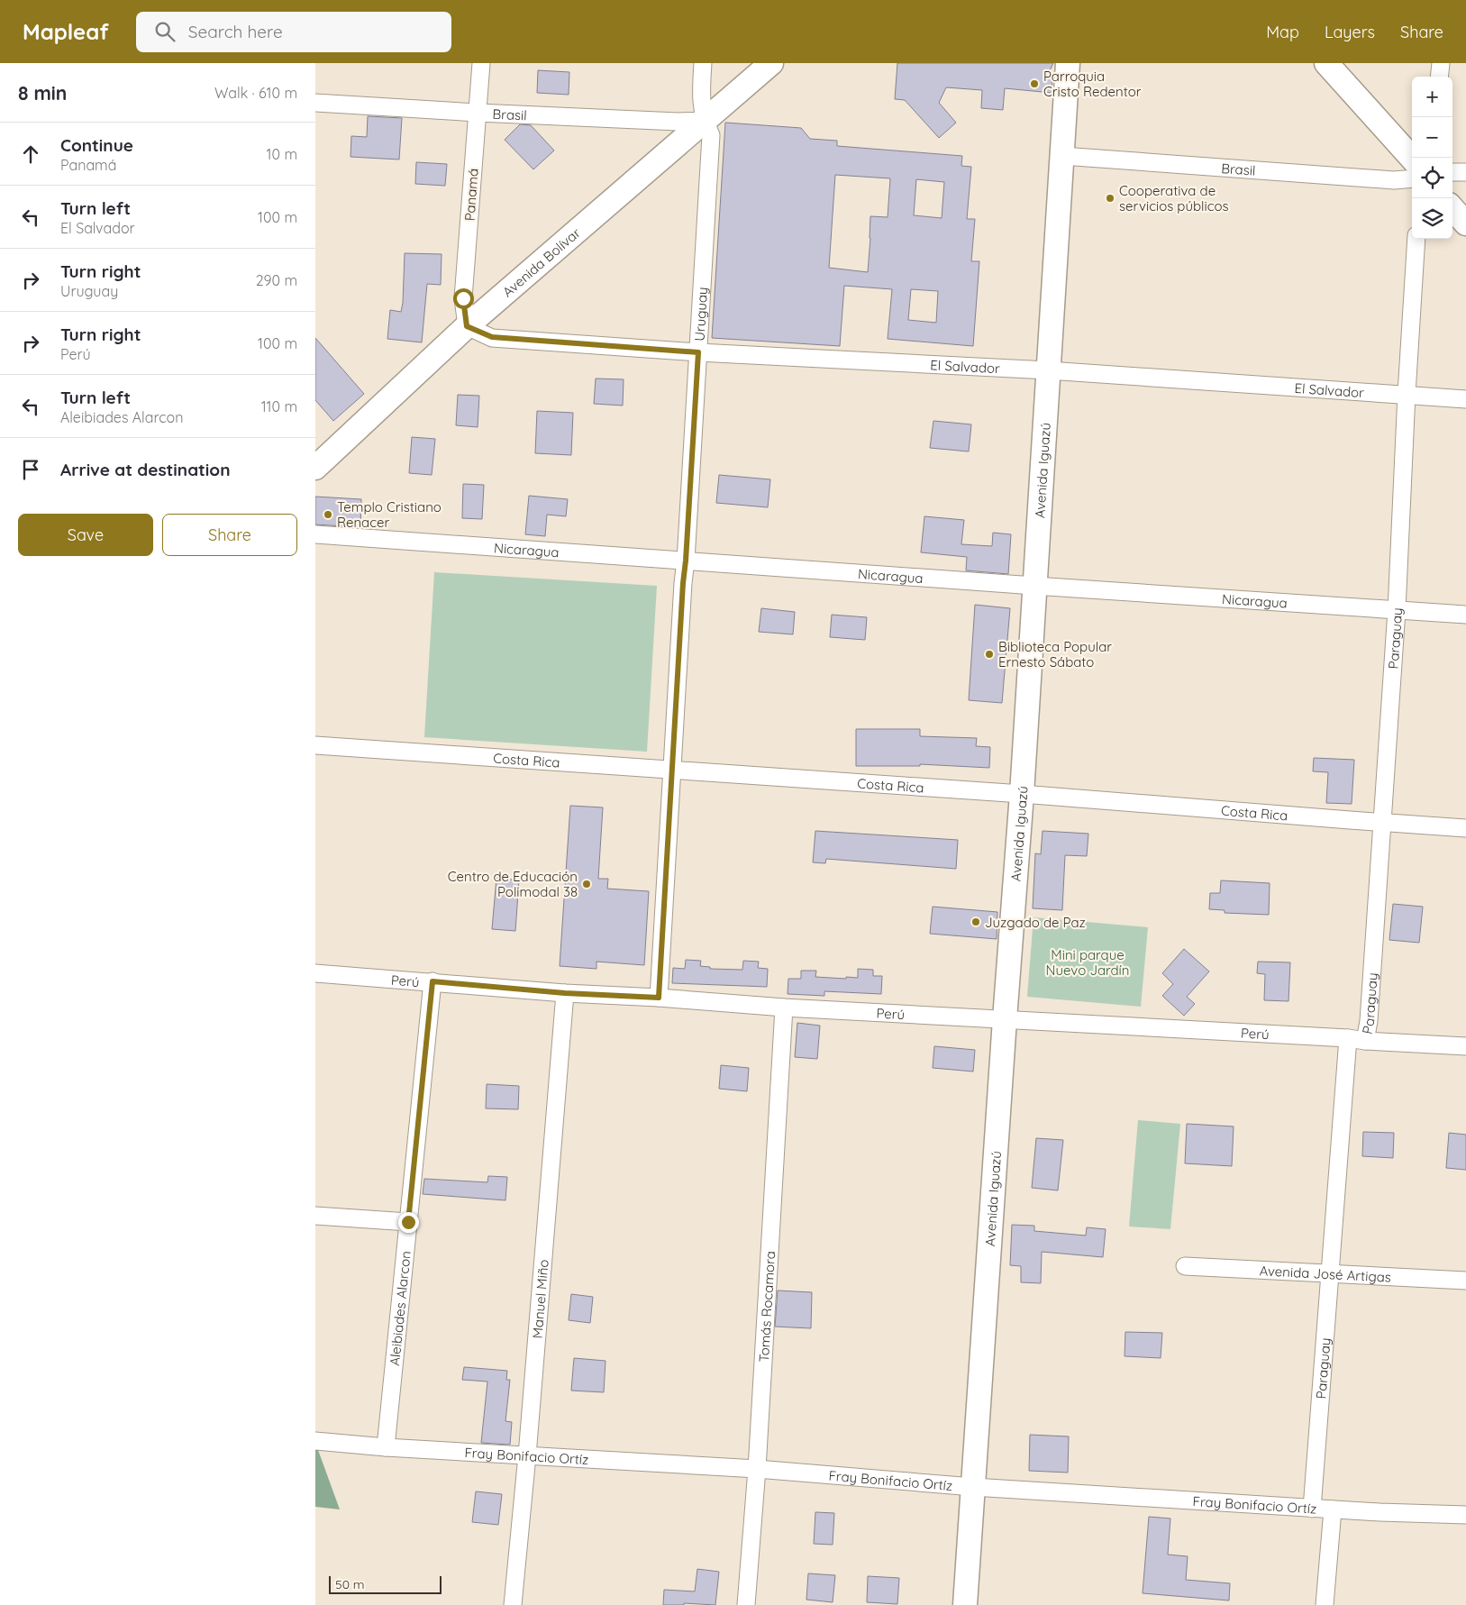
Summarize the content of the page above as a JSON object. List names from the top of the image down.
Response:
{
  "streets": {
    "main road": ["Avenida Bolívar", "Avenida Iguazú"],
    "street": [
      "Brasil",
      "Panamá",
      "Uruguay",
      "El Salvador",
      "Nicaragua",
      "Paraguay",
      "Costa Rica",
      "Perú",
      "Avenida José Artigas",
      "Manuel Miño",
      "Tomás Rocamora",
      "Aleibiades Alarcon",
      "Fray Bonifacio Ortíz"
    ]
  },
  "crossings": [
    ["Brasil", "Panamá"],
    ["Brasil", "Avenida Bolívar"],
    ["Brasil", "Uruguay"],
    ["Brasil", "Avenida Iguazú"],
    ["Panamá", "Avenida Bolívar"],
    ["Panamá", "El Salvador"],
    ["Avenida Bolívar", "Uruguay"],
    ["Avenida Bolívar", "El Salvador"],
    ["Uruguay", "El Salvador"],
    ["Uruguay", "Nicaragua"],
    ["Uruguay", "Costa Rica"],
    ["Uruguay", "Perú"],
    ["El Salvador", "Avenida Iguazú"],
    ["El Salvador", "Paraguay"],
    ["Avenida Iguazú", "Nicaragua"],
    ["Avenida Iguazú", "Costa Rica"],
    ["Avenida Iguazú", "Perú"],
    ["Avenida Iguazú", "Fray Bonifacio Ortíz"],
    ["Nicaragua", "Paraguay"],
    ["Paraguay", "Costa Rica"],
    ["Paraguay", "Perú"],
    ["Paraguay", "Avenida José Artigas"],
    ["Paraguay", "Fray Bonifacio Ortíz"],
    ["Perú", "Manuel Miño"],
    ["Perú", "Tomás Rocamora"],
    ["Perú", "Aleibiades Alarcon"],
    ["Manuel Miño", "Fray Bonifacio Ortíz"],
    ["Tomás Rocamora", "Fray Bonifacio Ortíz"],
    ["Aleibiades Alarcon", "Fray Bonifacio Ortíz"]
  ],
  "parks": ["Mini parque Nuevo Jardín"],
  "places": [
    "Parroquia Cristo Redentor",
    "Cooperativa de servicios públicos",
    "Templo Cristiano Renacer",
    "Biblioteca Popular Ernesto Sábato",
    "Centro de Educación Polimodal 38",
    "Juzgado de Paz"
  ],
  "scale_bar": "50 m",
  "page": {
    "header": "Mapleaf",
    "search": "Search here",
    "nav": ["Map", "Layers", "Share"],
    "heading": ["8 min", "Walk · 610 m"],
    "map_buttons": ["+", "−"],
    "list": [
      ["Continue", "Panamá", "10 m"],
      ["Turn left", "El Salvador", "100 m"],
      ["Turn right", "Uruguay", "290 m"],
      ["Turn right", "Perú", "100 m"],
      ["Turn left", "Aleibiades Alarcon", "110 m"],
      "Arrive at destination"
    ],
    "buttons": ["Save", "Share"],
    "scale": "50 m"
  }
}
